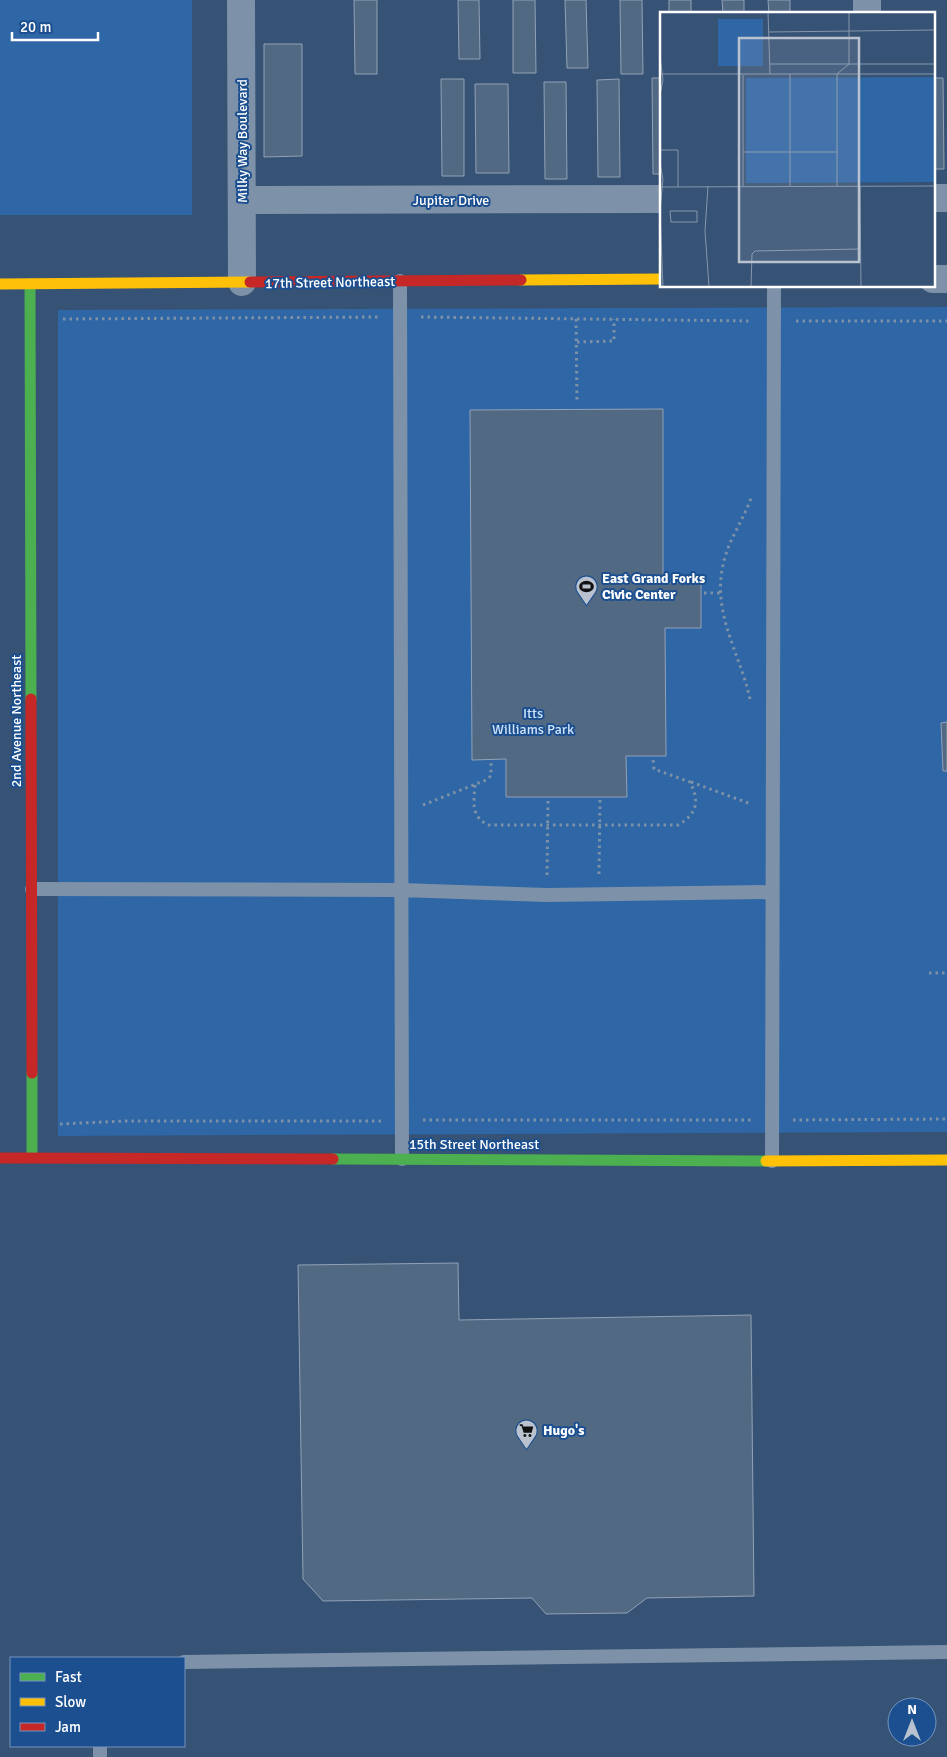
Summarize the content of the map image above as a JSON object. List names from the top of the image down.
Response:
{
  "streets": {
    "street": [
      "Milky Way Boulevard",
      "Jupiter Drive",
      "17th Street Northeast",
      "2nd Avenue Northeast",
      "15th Street Northeast"
    ]
  },
  "crossings": [
    ["Milky Way Boulevard", "Jupiter Drive"],
    ["Milky Way Boulevard", "17th Street Northeast"],
    ["17th Street Northeast", "2nd Avenue Northeast"],
    ["2nd Avenue Northeast", "15th Street Northeast"]
  ],
  "parks": ["Itts Williams Park"],
  "places": {
    "sports": ["East Grand Forks Civic Center"],
    "supermarket": ["Hugo's"]
  },
  "legend": ["Fast", "Slow", "Jam"],
  "scale_bar": "20 m",
  "north": "top"
}
